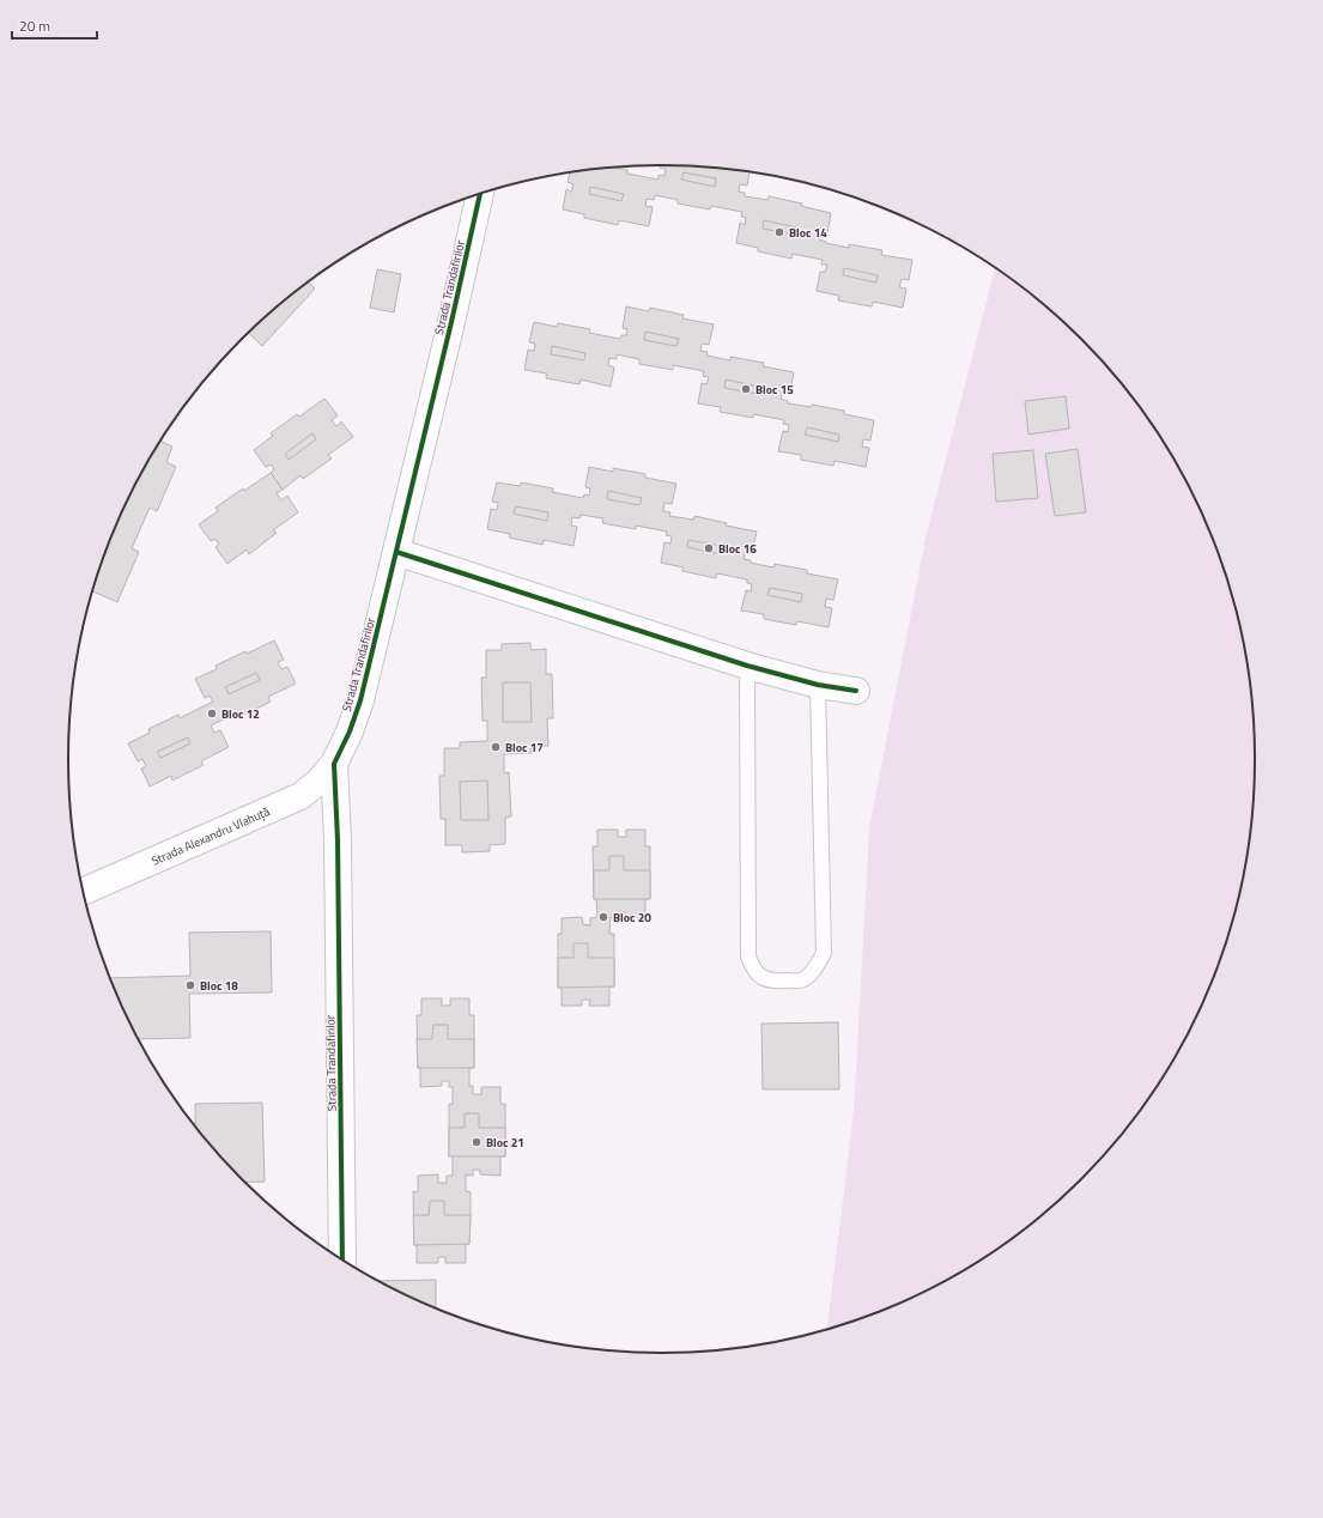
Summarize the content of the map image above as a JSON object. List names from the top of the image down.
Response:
{
  "streets": {
    "street": ["Strada Trandafirilor", "Strada Alexandru Vlahuță"]
  },
  "crossings": [
    ["Strada Trandafirilor", "Strada Alexandru Vlahuță"]
  ],
  "places": [
    "Bloc 14",
    "Bloc 15",
    "Bloc 16",
    "Bloc 12",
    "Bloc 17",
    "Bloc 20",
    "Bloc 18",
    "Bloc 21"
  ],
  "scale_bar": "20 m"
}
